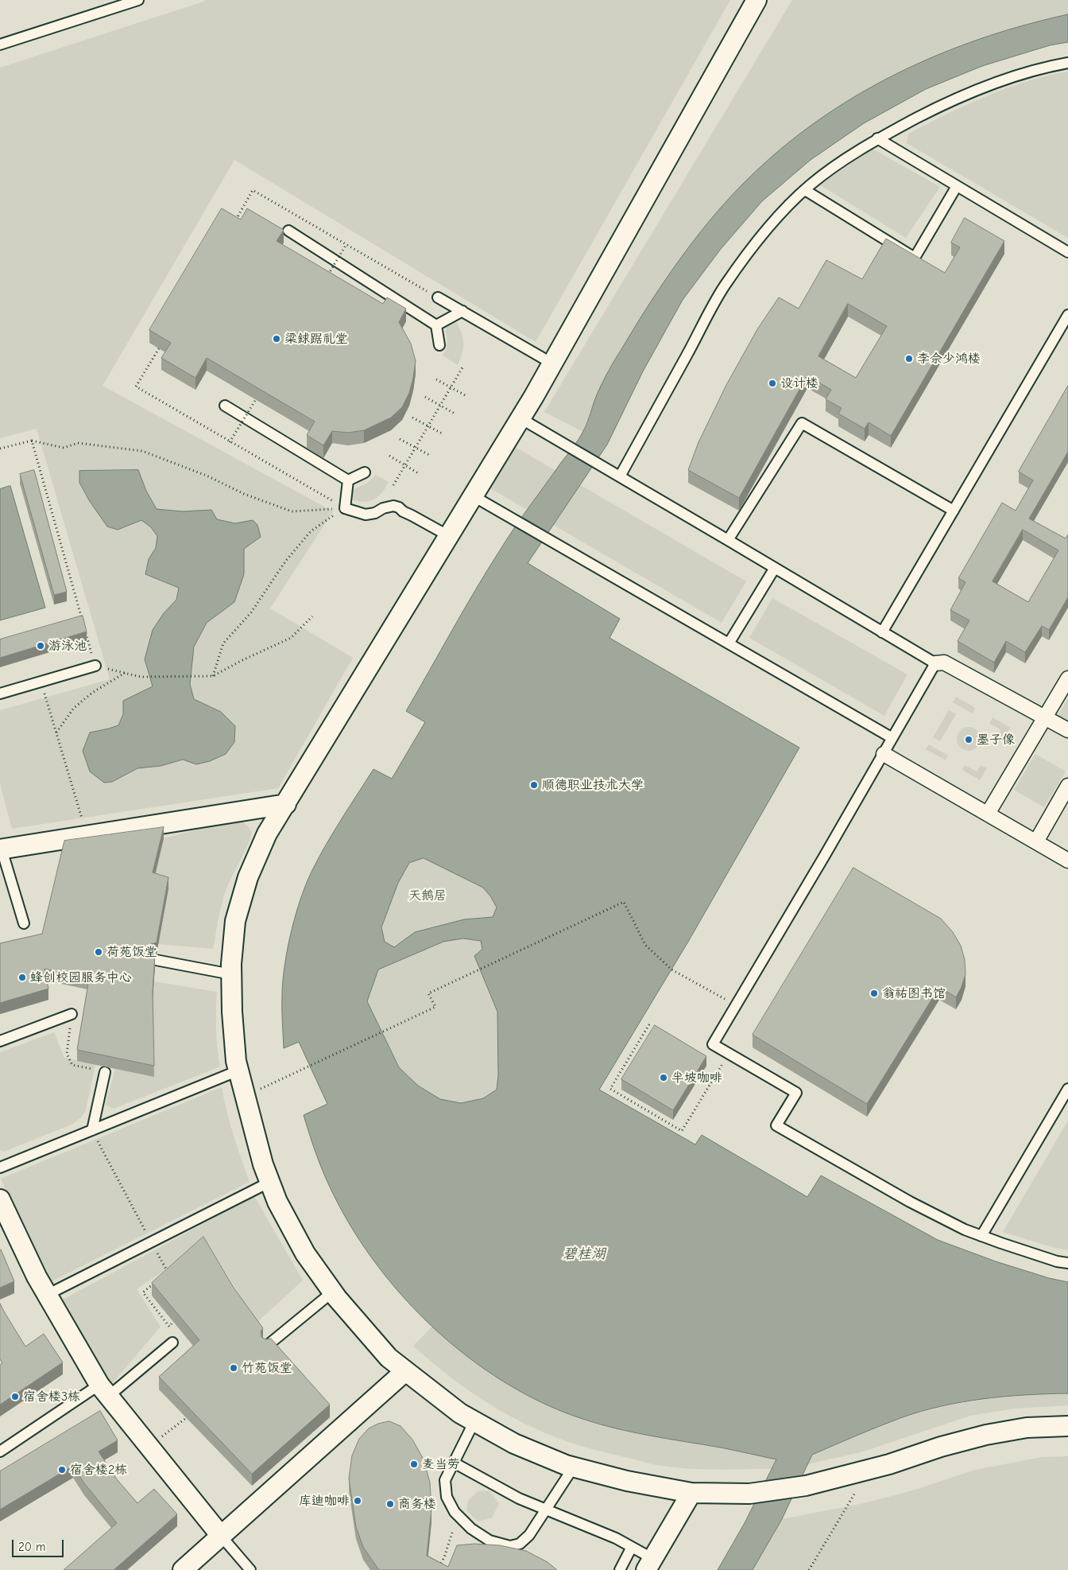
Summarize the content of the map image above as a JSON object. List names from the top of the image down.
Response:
{
  "water": ["碧桂湖"],
  "parks": ["天鹅居"],
  "places": [
    "梁銶踞礼堂",
    "李佘少鸿楼",
    "设计楼",
    "游泳池",
    "墨子像",
    "顺德职业技术大学",
    "荷苑饭堂",
    "蜂创校园服务中心",
    "翁祐图书馆",
    "半坡咖啡",
    "竹苑饭堂",
    "宿舍楼3栋",
    "麦当劳",
    "宿舍楼2栋",
    "库迪咖啡",
    "商务楼"
  ],
  "scale_bar": "20 m"
}
